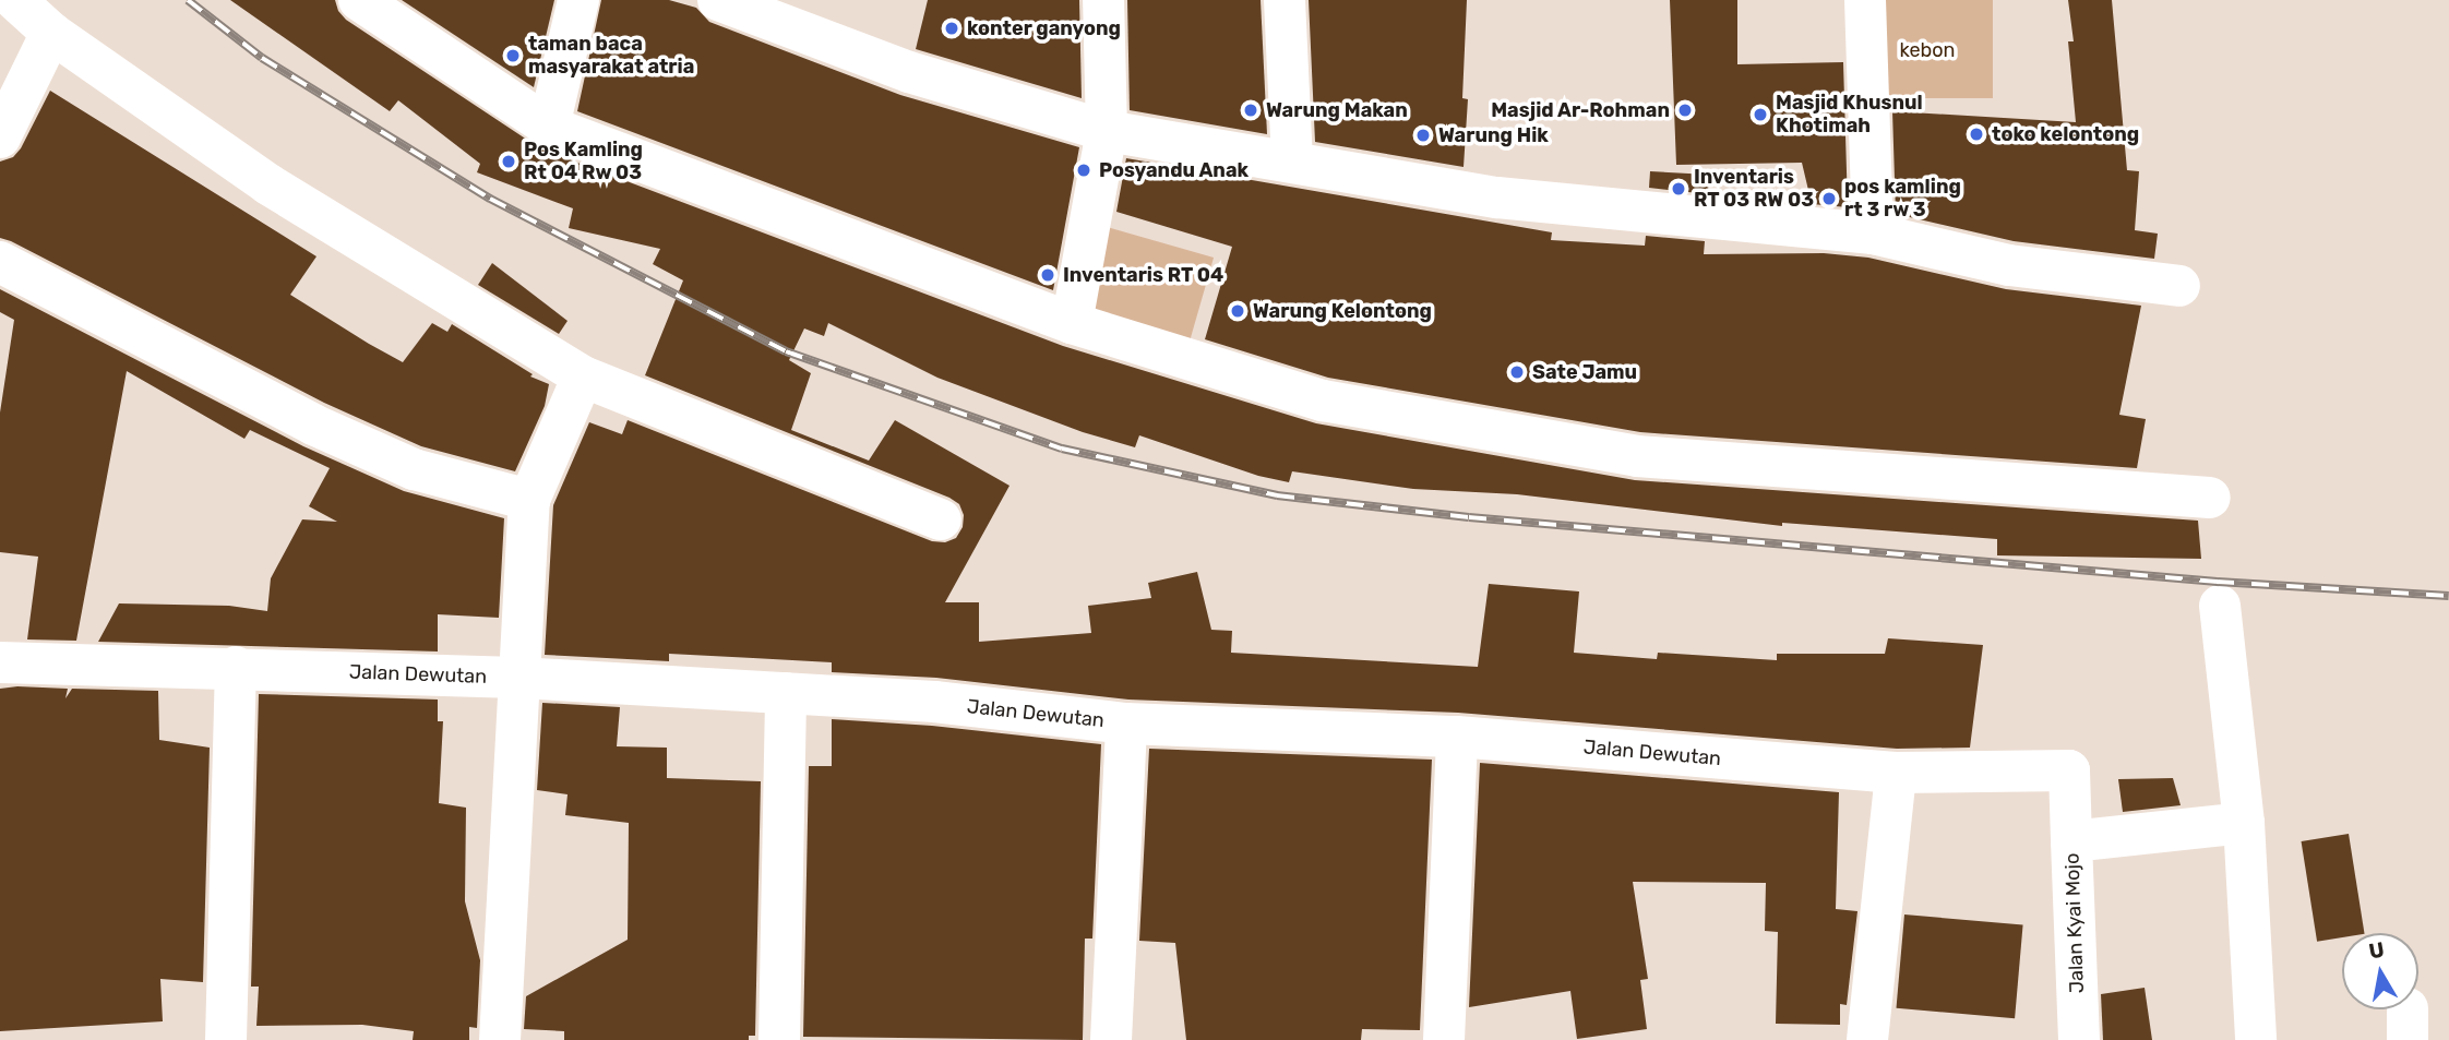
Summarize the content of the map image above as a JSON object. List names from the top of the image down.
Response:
{
  "streets": {
    "street": ["Jalan Dewutan", "Jalan Kyai Mojo"]
  },
  "crossings": [
    ["Jalan Dewutan", "Jalan Kyai Mojo"]
  ],
  "parks": ["kebon"],
  "places": [
    "konter ganyong",
    "taman baca masyarakat atria",
    "Warung Makan",
    "Masjid Ar-Rohman",
    "Masjid Khusnul Khotimah",
    "toko kelontong",
    "Warung Hik",
    "Pos Kamling Rt 04 Rw 03",
    "Posyandu Anak",
    "Inventaris RT 03 RW 03",
    "pos kamling rt 3 rw 3",
    "Inventaris RT 04",
    "Warung Kelontong",
    "Sate Jamu"
  ],
  "north": "top"
}
